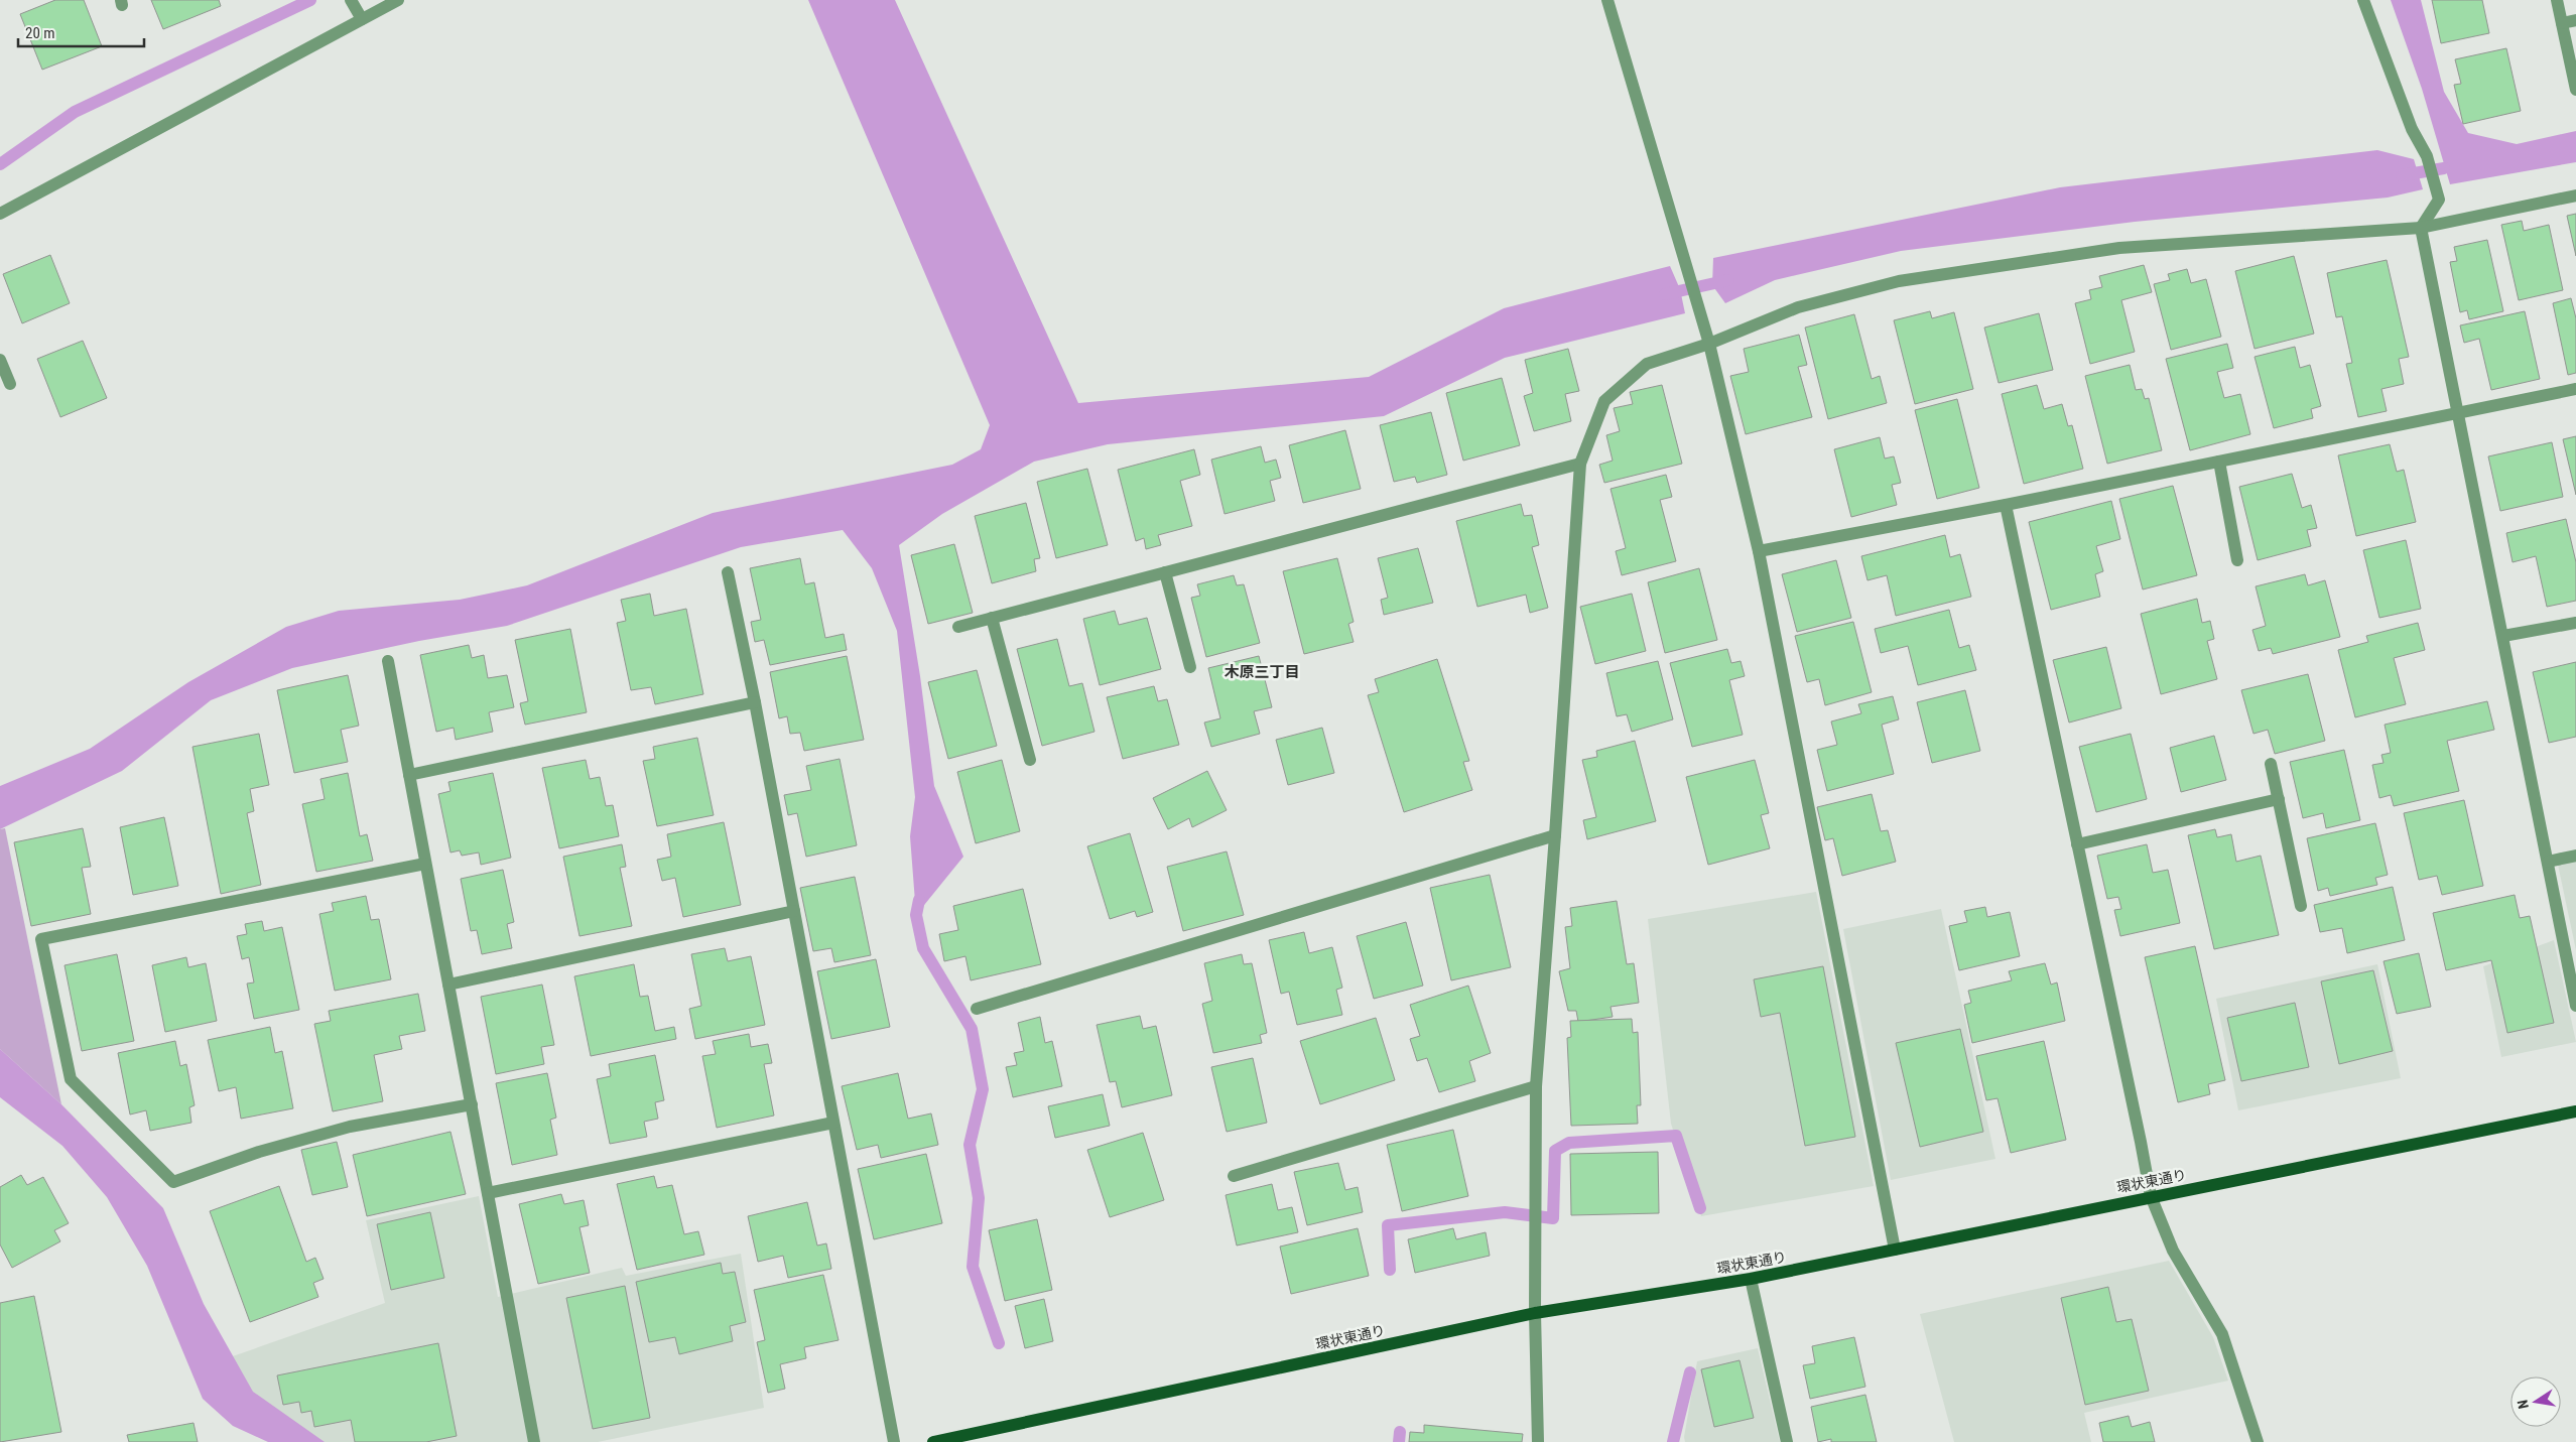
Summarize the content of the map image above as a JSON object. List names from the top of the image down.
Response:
{
  "streets": {
    "main road": ["環状東通り"]
  },
  "districts": ["木原三丁目"],
  "scale_bar": "20 m",
  "north": "left"
}
